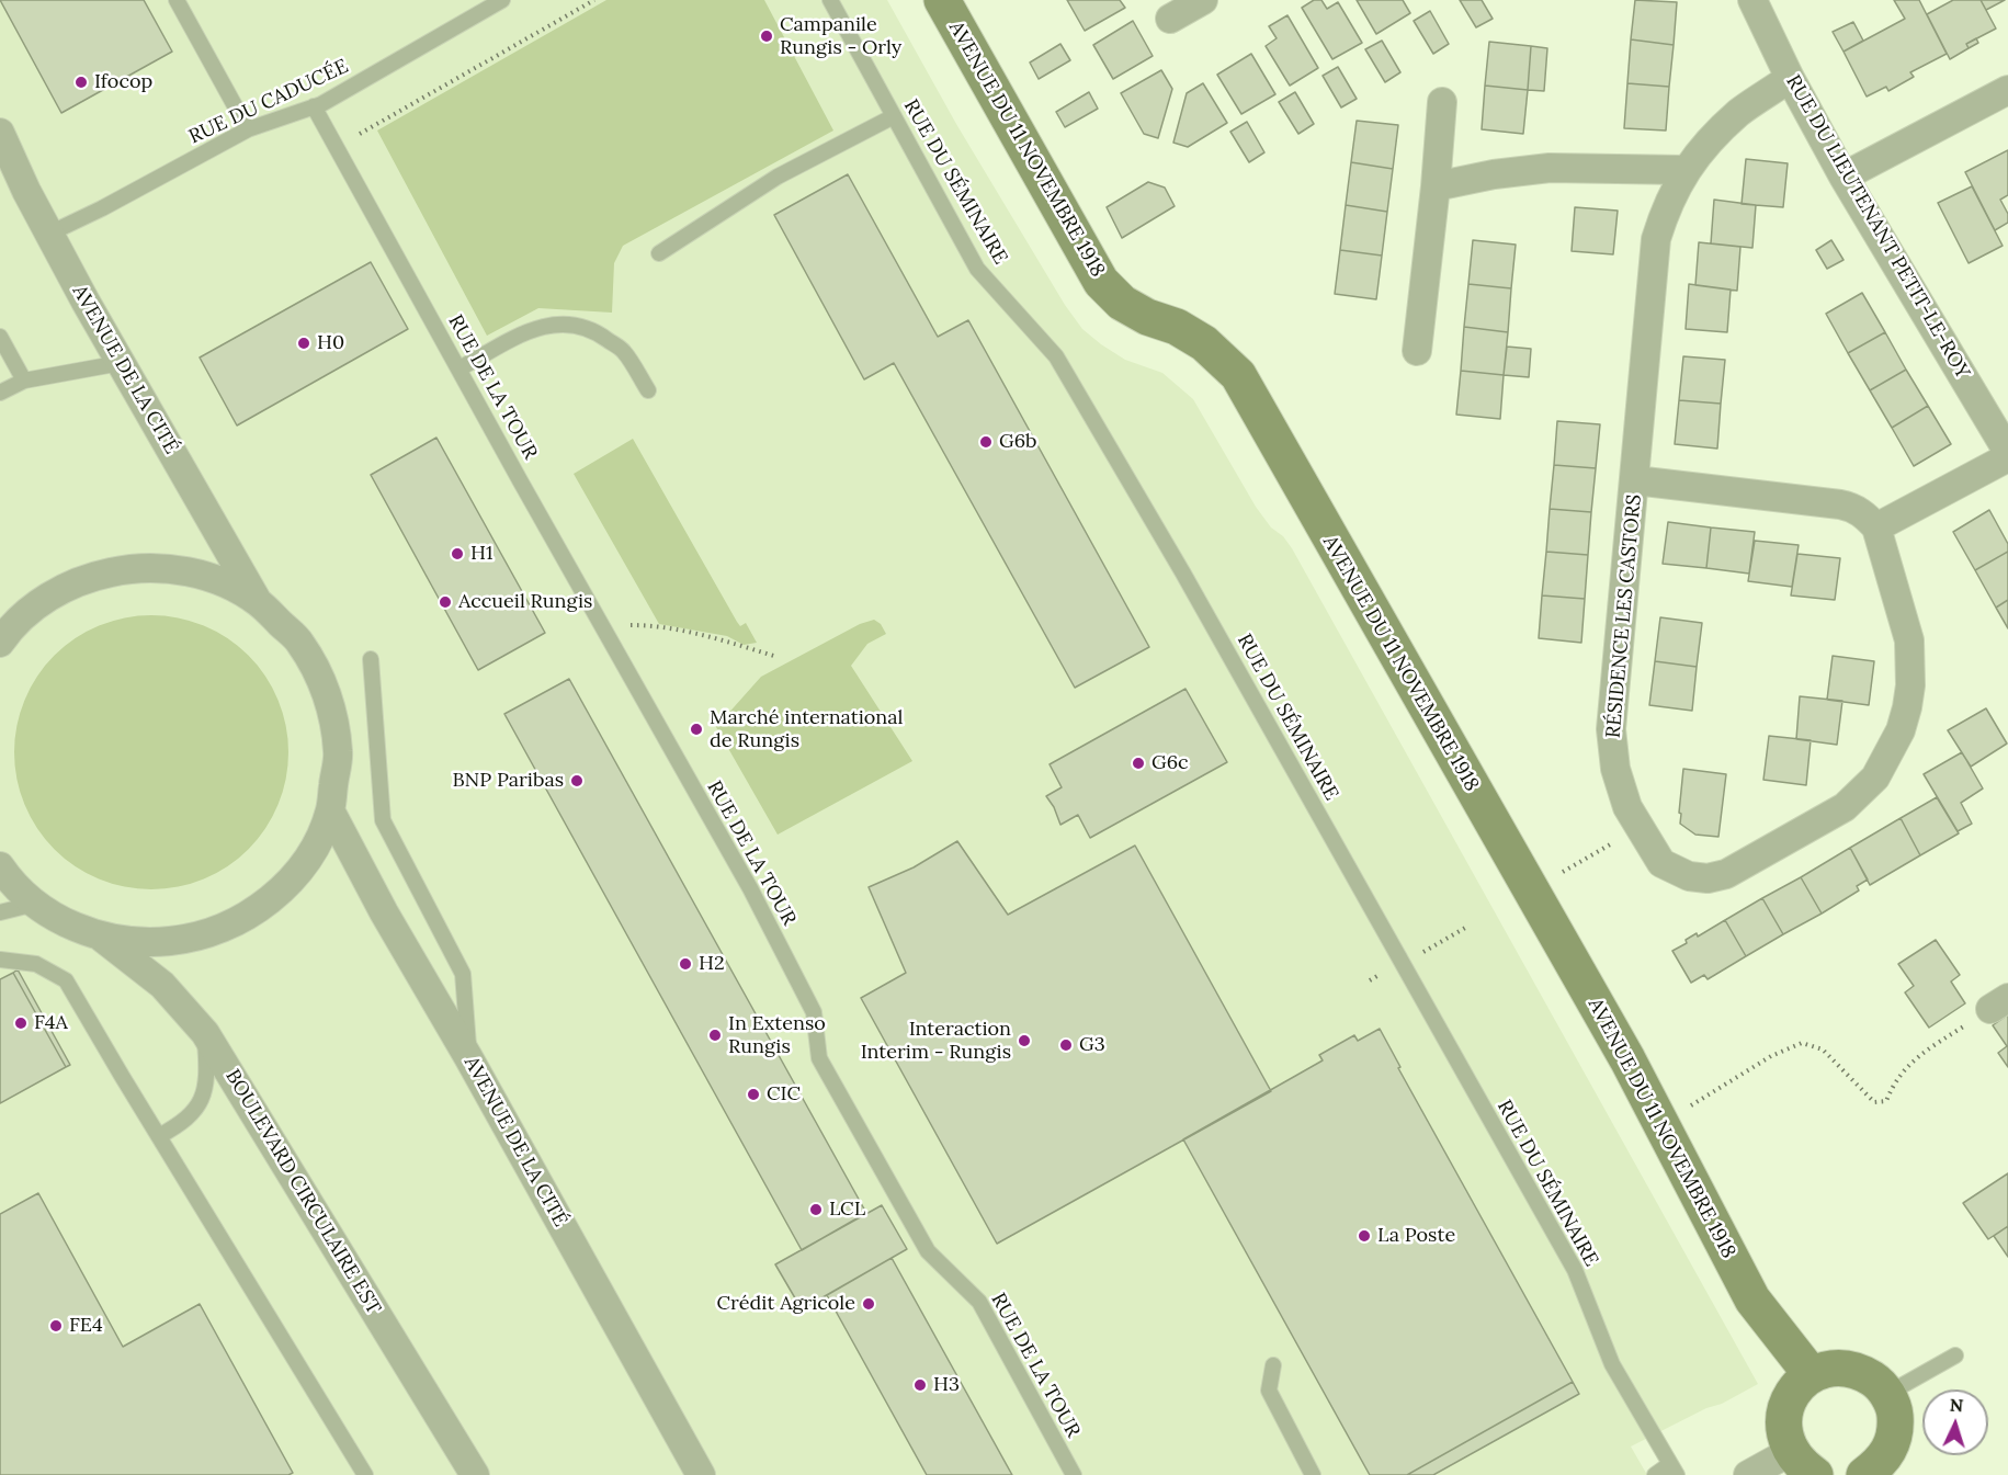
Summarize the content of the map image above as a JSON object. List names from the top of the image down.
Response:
{
  "streets": {
    "main road": ["AVENUE DU 11 NOVEMBRE 1918"],
    "street": [
      "RUE DU LIEUTENANT PETIT-LE-ROY",
      "AVENUE DE LA CITÉ",
      "RÉSIDENCE LES CASTORS",
      "BOULEVARD CIRCULAIRE EST"
    ],
    "lane": ["RUE DU CADUCÉE", "RUE DU SÉMINAIRE", "RUE DE LA TOUR"]
  },
  "crossings": [
    ["RUE DU CADUCÉE", "AVENUE DE LA CITÉ"],
    ["RUE DU CADUCÉE", "RUE DE LA TOUR"],
    ["RUE DU LIEUTENANT PETIT-LE-ROY", "RÉSIDENCE LES CASTORS"]
  ],
  "places": [
    "Campanile Rungis - Orly",
    "Ifocop",
    "H0",
    "G6b",
    "H1",
    "Accueil Rungis",
    "Marché international de Rungis",
    "G6c",
    "BNP Paribas",
    "H2",
    "F4A",
    "In Extenso Rungis",
    "Interaction Interim - Rungis",
    "G3",
    "CIC",
    "LCL",
    "La Poste",
    "Crédit Agricole",
    "FE4",
    "H3"
  ],
  "north": "top"
}
